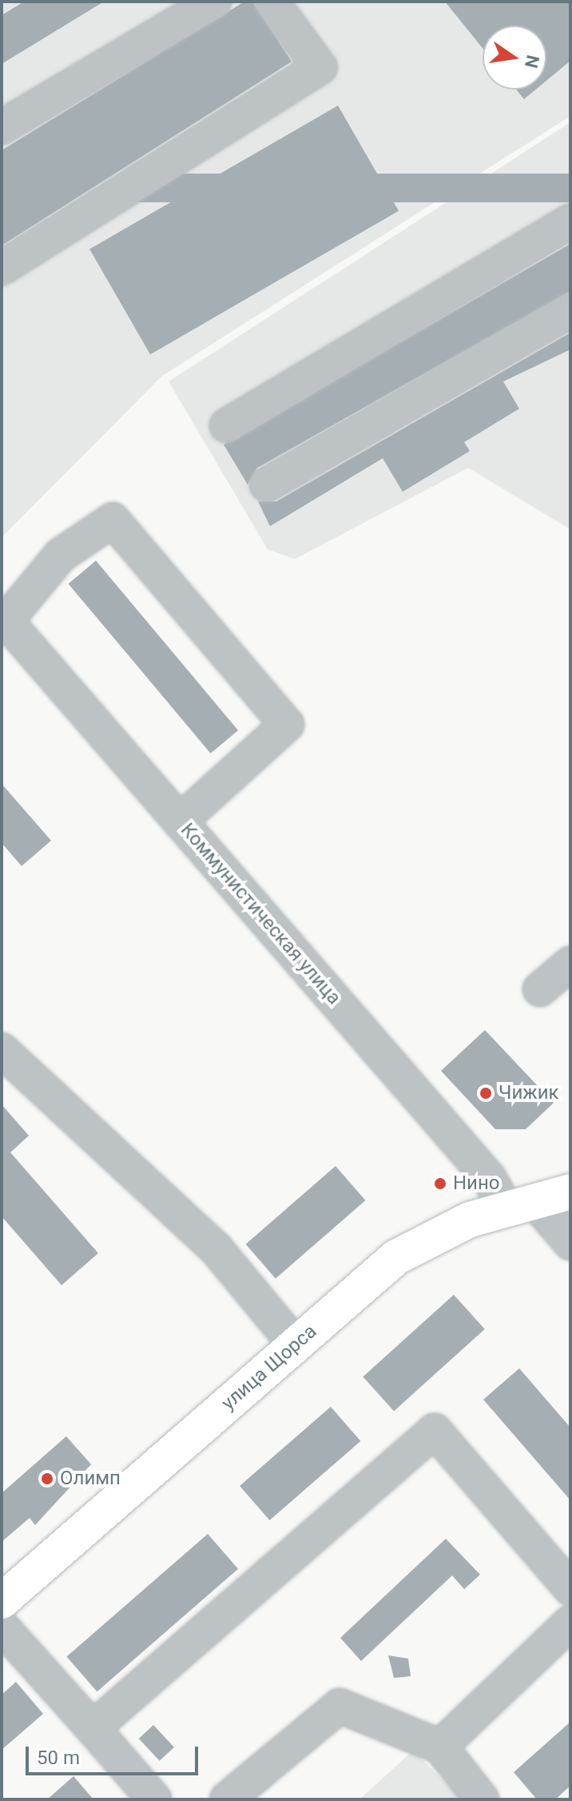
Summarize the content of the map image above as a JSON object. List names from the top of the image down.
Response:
{
  "streets": {
    "main road": ["улица Щорса"],
    "street": ["Коммунистическая улица"]
  },
  "crossings": [
    ["Коммунистическая улица", "улица Щорса"]
  ],
  "places": ["Чижик", "Нино", "Олимп"],
  "scale_bar": "50 m",
  "north": "right"
}
